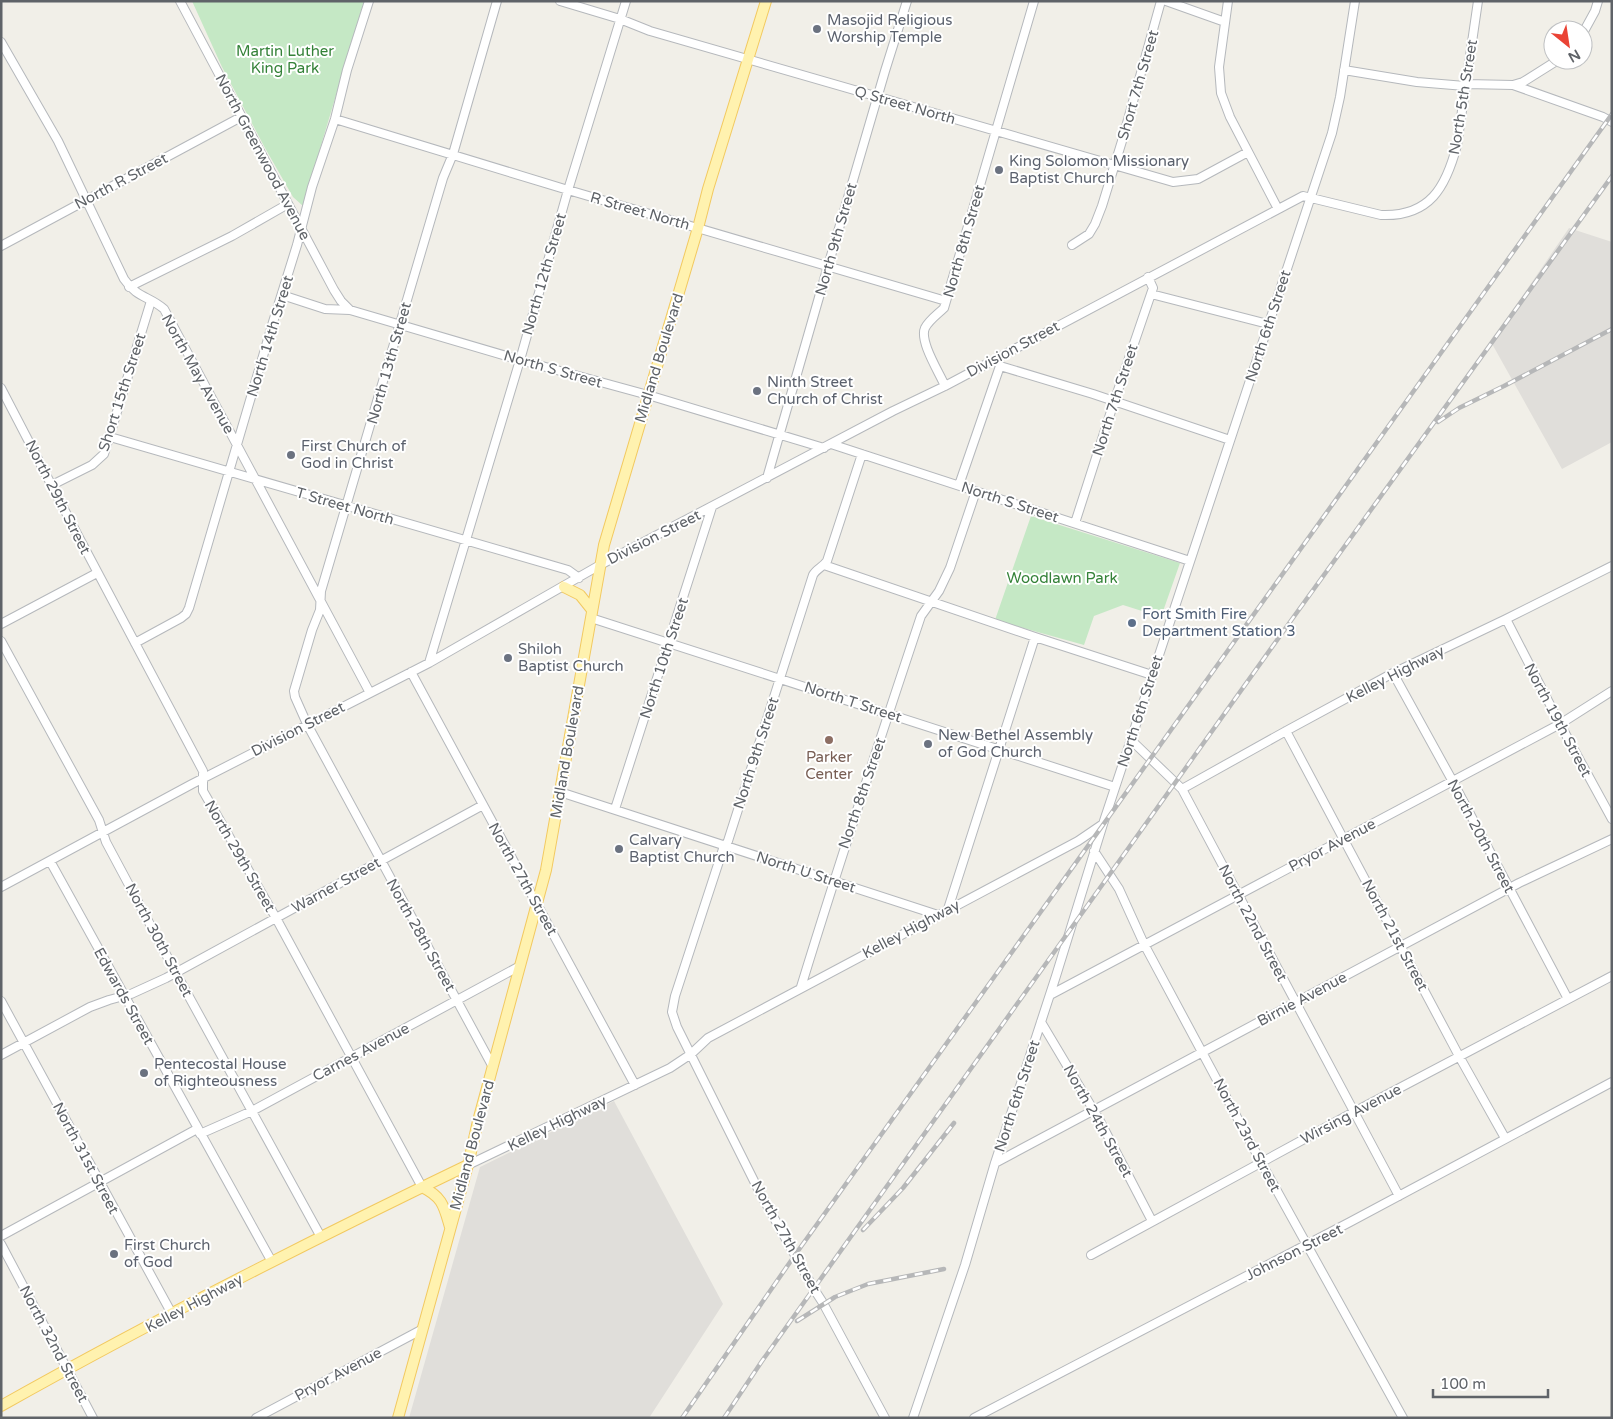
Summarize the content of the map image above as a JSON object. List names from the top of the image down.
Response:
{
  "streets": {
    "main road": ["Midland Boulevard", "Kelley Highway"],
    "street": [
      "Short 7th Street",
      "North 5th Street",
      "Q Street North",
      "North Greenwood Avenue",
      "North R Street",
      "R Street North",
      "North 9th Street",
      "North 8th Street",
      "North 12th Street",
      "North 6th Street",
      "North 14th Street",
      "Division Street",
      "North 13th Street",
      "North S Street",
      "North May Avenue",
      "Short 15th Street",
      "North 7th Street",
      "North 29th Street",
      "T Street North",
      "North 10th Street",
      "North T Street",
      "North 19th Street",
      "North 20th Street",
      "Pryor Avenue",
      "North U Street",
      "North 27th Street",
      "Warner Street",
      "North 22nd Street",
      "North 28th Street",
      "North 21st Street",
      "North 30th Street",
      "Edwards Street",
      "Birnie Avenue",
      "Carnes Avenue",
      "Wirsing Avenue",
      "North 24th Street",
      "North 23rd Street",
      "North 31st Street",
      "Johnson Street",
      "North 32nd Street"
    ]
  },
  "crossings": [
    ["Short 7th Street", "Q Street North"],
    ["North 5th Street", "North 6th Street"],
    ["North 5th Street", "Division Street"],
    ["Q Street North", "North 9th Street"],
    ["Q Street North", "North 8th Street"],
    ["Q Street North", "North 12th Street"],
    ["Q Street North", "Midland Boulevard"],
    ["North Greenwood Avenue", "North R Street"],
    ["North Greenwood Avenue", "North 14th Street"],
    ["North Greenwood Avenue", "North S Street"],
    ["R Street North", "North 9th Street"],
    ["R Street North", "North 8th Street"],
    ["R Street North", "North 12th Street"],
    ["R Street North", "North 14th Street"],
    ["R Street North", "Midland Boulevard"],
    ["R Street North", "North 13th Street"],
    ["North 9th Street", "Division Street"],
    ["North 9th Street", "North S Street"],
    ["North 9th Street", "Kelley Highway"],
    ["North 9th Street", "North T Street"],
    ["North 9th Street", "North U Street"],
    ["North 9th Street", "North 27th Street"],
    ["North 8th Street", "Division Street"],
    ["North 8th Street", "North S Street"],
    ["North 8th Street", "Kelley Highway"],
    ["North 8th Street", "North T Street"],
    ["North 8th Street", "North U Street"],
    ["North 12th Street", "Division Street"],
    ["North 12th Street", "North S Street"],
    ["North 12th Street", "T Street North"],
    ["North 6th Street", "Division Street"],
    ["North 6th Street", "North S Street"],
    ["North 6th Street", "Kelley Highway"],
    ["North 6th Street", "North T Street"],
    ["North 6th Street", "Pryor Avenue"],
    ["North 6th Street", "North 22nd Street"],
    ["North 6th Street", "Birnie Avenue"],
    ["North 6th Street", "North 24th Street"],
    ["North 6th Street", "North 23rd Street"],
    ["North 14th Street", "North S Street"],
    ["North 14th Street", "North May Avenue"],
    ["North 14th Street", "North 29th Street"],
    ["North 14th Street", "T Street North"],
    ["Division Street", "Midland Boulevard"],
    ["Division Street", "North 13th Street"],
    ["Division Street", "North S Street"],
    ["Division Street", "North May Avenue"],
    ["Division Street", "North 7th Street"],
    ["Division Street", "North 29th Street"],
    ["Division Street", "T Street North"],
    ["Division Street", "North 10th Street"],
    ["Division Street", "North 27th Street"],
    ["Division Street", "North 28th Street"],
    ["Division Street", "North 30th Street"],
    ["Division Street", "Edwards Street"],
    ["Midland Boulevard", "North S Street"],
    ["Midland Boulevard", "Kelley Highway"],
    ["Midland Boulevard", "North T Street"],
    ["Midland Boulevard", "Pryor Avenue"],
    ["Midland Boulevard", "North U Street"],
    ["Midland Boulevard", "North 27th Street"],
    ["Midland Boulevard", "North 28th Street"],
    ["Midland Boulevard", "Carnes Avenue"],
    ["North 13th Street", "North S Street"],
    ["North 13th Street", "North May Avenue"],
    ["North 13th Street", "T Street North"],
    ["North 13th Street", "North 28th Street"],
    ["North S Street", "North 7th Street"],
    ["North May Avenue", "Short 15th Street"],
    ["North May Avenue", "T Street North"],
    ["Short 15th Street", "North 29th Street"],
    ["Short 15th Street", "T Street North"],
    ["North 29th Street", "Kelley Highway"],
    ["North 29th Street", "Warner Street"],
    ["North 29th Street", "Carnes Avenue"],
    ["North 10th Street", "North T Street"],
    ["North 10th Street", "North U Street"],
    ["Kelley Highway", "North 19th Street"],
    ["Kelley Highway", "North 20th Street"],
    ["Kelley Highway", "North U Street"],
    ["Kelley Highway", "North 27th Street"],
    ["Kelley Highway", "North 22nd Street"],
    ["Kelley Highway", "North 21st Street"],
    ["Kelley Highway", "North 30th Street"],
    ["Kelley Highway", "Edwards Street"],
    ["Kelley Highway", "North 31st Street"],
    ["Kelley Highway", "North 32nd Street"],
    ["North 19th Street", "Pryor Avenue"],
    ["North 20th Street", "Pryor Avenue"],
    ["North 20th Street", "Birnie Avenue"],
    ["North 20th Street", "Wirsing Avenue"],
    ["Pryor Avenue", "North 22nd Street"],
    ["Pryor Avenue", "North 21st Street"],
    ["Pryor Avenue", "North 23rd Street"],
    ["North 27th Street", "Warner Street"],
    ["Warner Street", "North 28th Street"],
    ["Warner Street", "North 30th Street"],
    ["Warner Street", "Edwards Street"],
    ["Warner Street", "North 31st Street"],
    ["North 22nd Street", "Birnie Avenue"],
    ["North 22nd Street", "Wirsing Avenue"],
    ["North 22nd Street", "Johnson Street"],
    ["North 28th Street", "Carnes Avenue"],
    ["North 21st Street", "Birnie Avenue"],
    ["North 21st Street", "Wirsing Avenue"],
    ["North 21st Street", "Johnson Street"],
    ["North 30th Street", "Carnes Avenue"],
    ["Edwards Street", "Carnes Avenue"],
    ["Birnie Avenue", "North 24th Street"],
    ["Birnie Avenue", "North 23rd Street"],
    ["Carnes Avenue", "North 31st Street"],
    ["Wirsing Avenue", "North 24th Street"],
    ["Wirsing Avenue", "North 23rd Street"],
    ["North 23rd Street", "Johnson Street"]
  ],
  "parks": ["Martin Luther King Park", "Woodlawn Park"],
  "places": [
    "Masojid Religious Worship Temple",
    "King Solomon Missionary Baptist Church",
    "Ninth Street Church of Christ",
    "First Church of God in Christ",
    "Fort Smith Fire Department Station 3",
    "Shiloh Baptist Church",
    "Parker Center",
    "New Bethel Assembly of God Church",
    "Calvary Baptist Church",
    "Pentecostal House of Righteousness",
    "First Church of God"
  ],
  "scale_bar": "100 m",
  "north": "bottom right"
}
